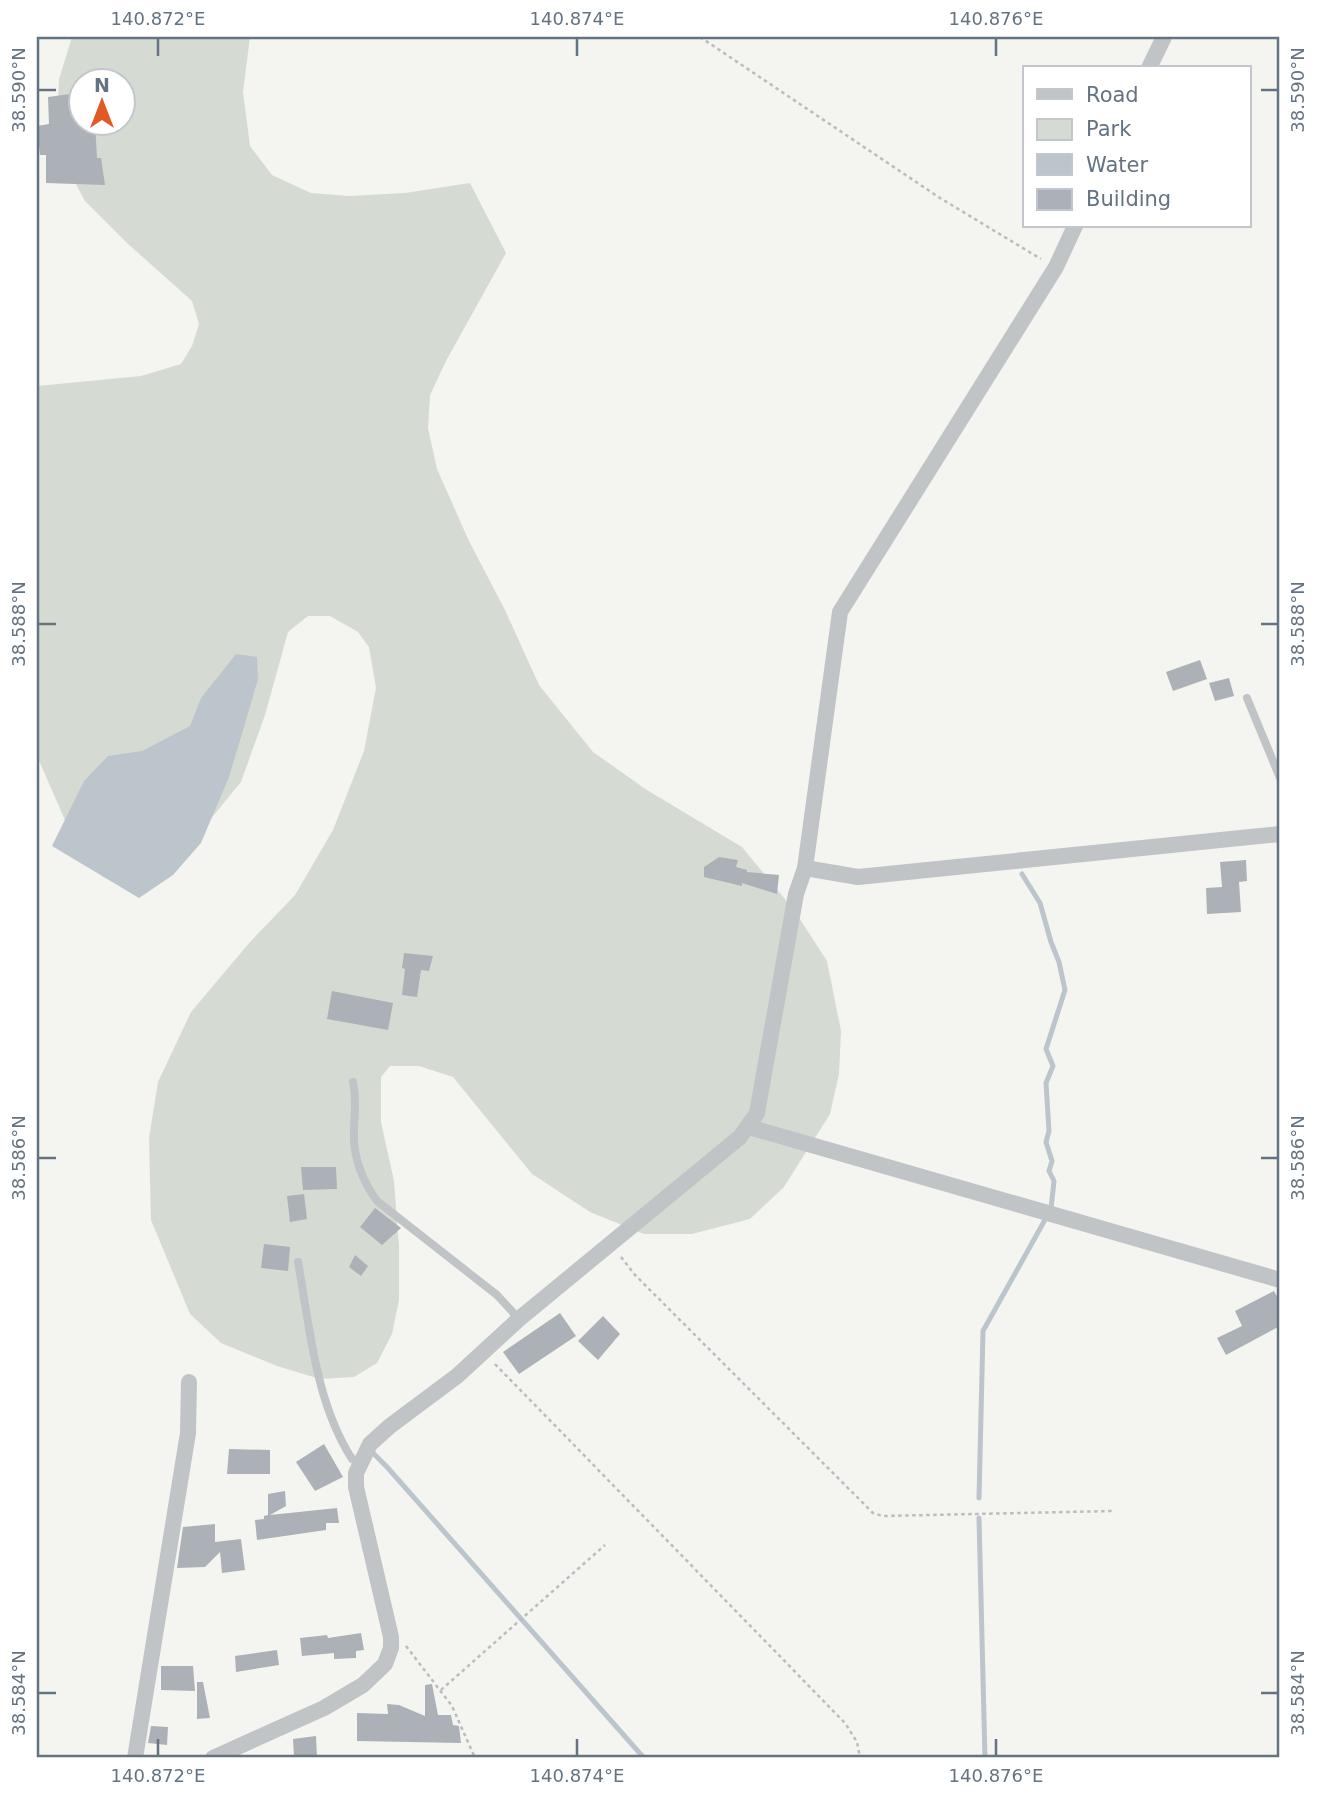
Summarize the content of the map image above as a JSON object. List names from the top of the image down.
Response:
{
  "legend": [
    "Road",
    "Park",
    "Water",
    "Building"
  ],
  "north": "top",
  "coordinates": [
    "140.872°E",
    "140.874°E",
    "140.876°E",
    "38.590°N",
    "38.588°N",
    "38.586°N",
    "38.584°N"
  ]
}
